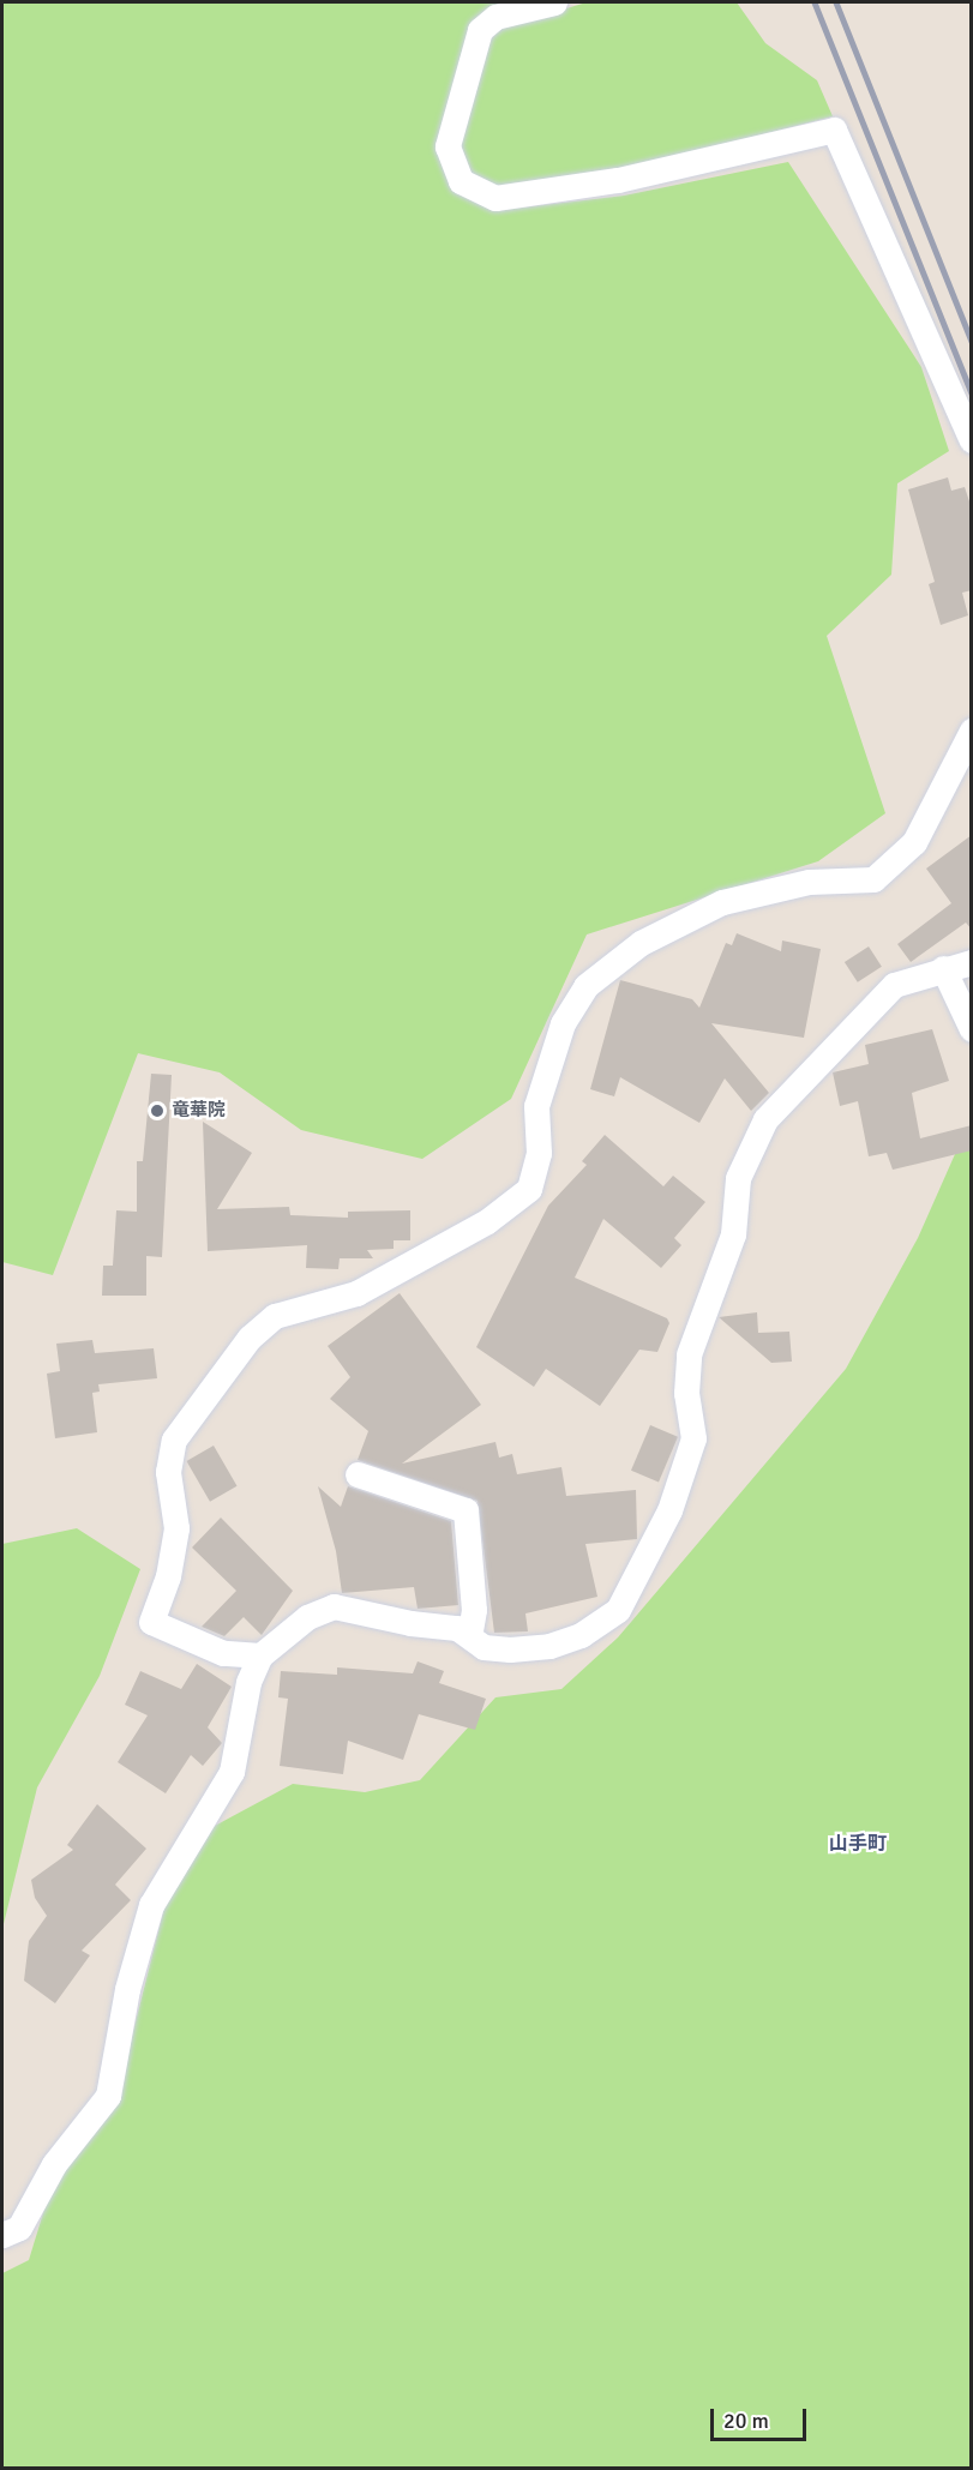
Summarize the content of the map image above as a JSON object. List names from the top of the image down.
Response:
{
  "districts": ["山手町"],
  "places": ["竜華院"],
  "scale_bar": "20 m"
}
